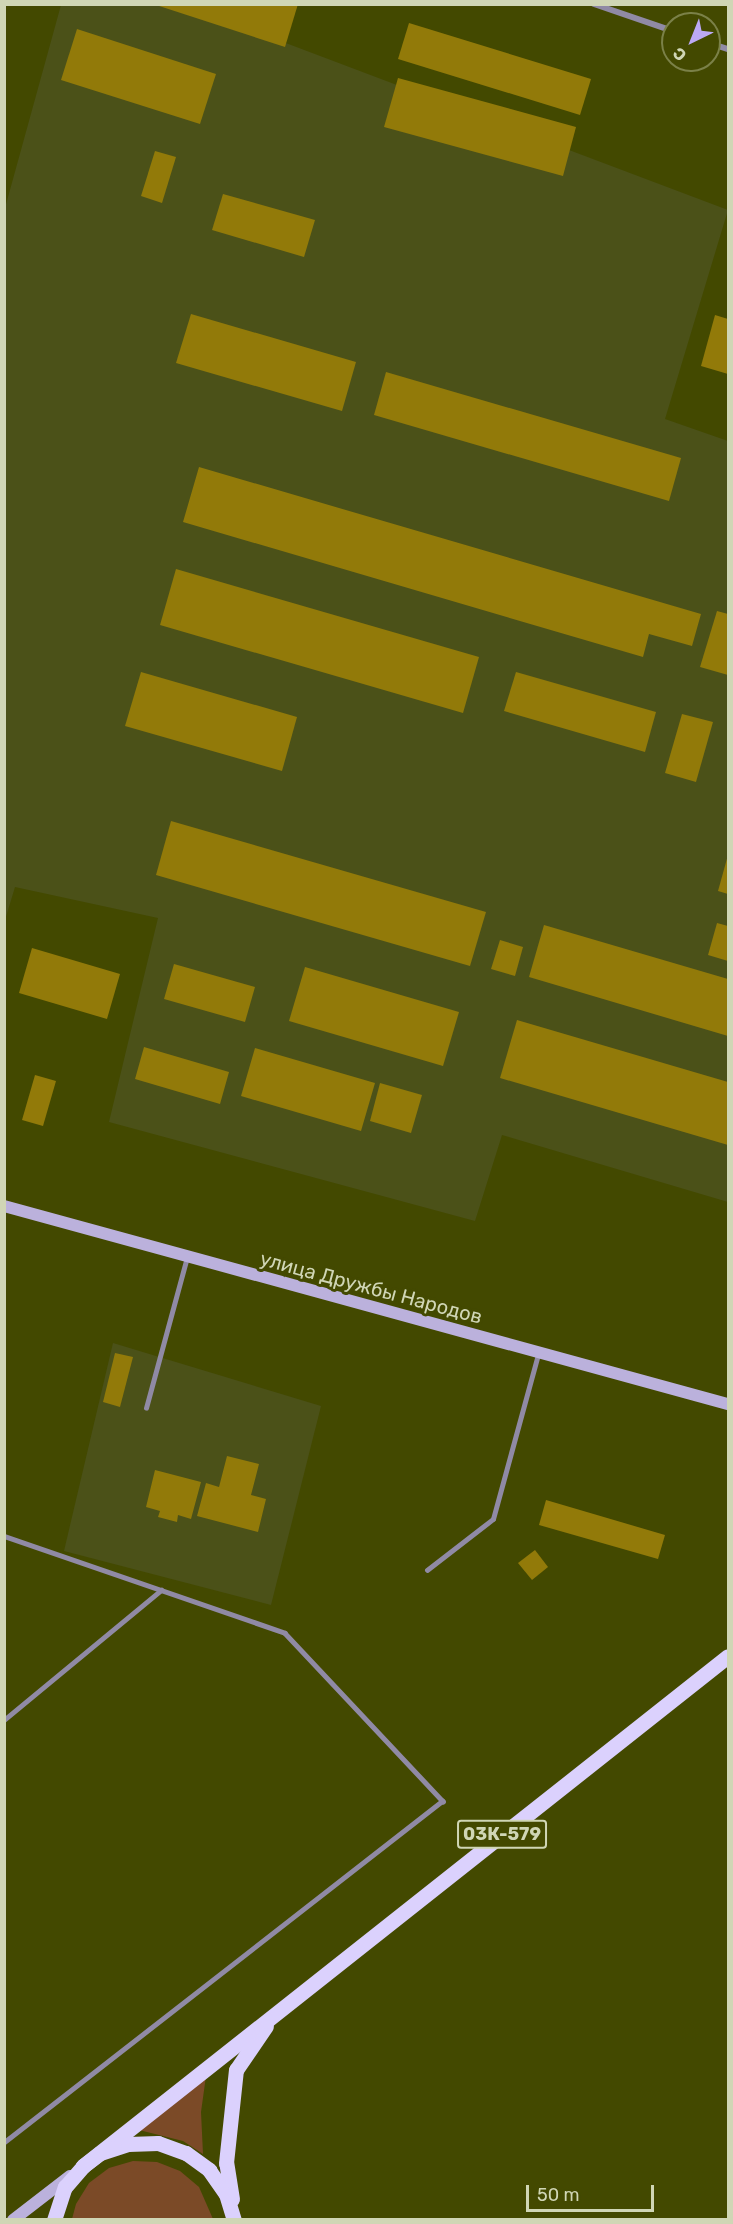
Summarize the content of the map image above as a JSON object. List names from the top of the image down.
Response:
{
  "streets": {
    "main road": ["03К-579"],
    "street": ["улица Дружбы Народов"]
  },
  "scale_bar": "50 m",
  "north": "bottom left"
}
